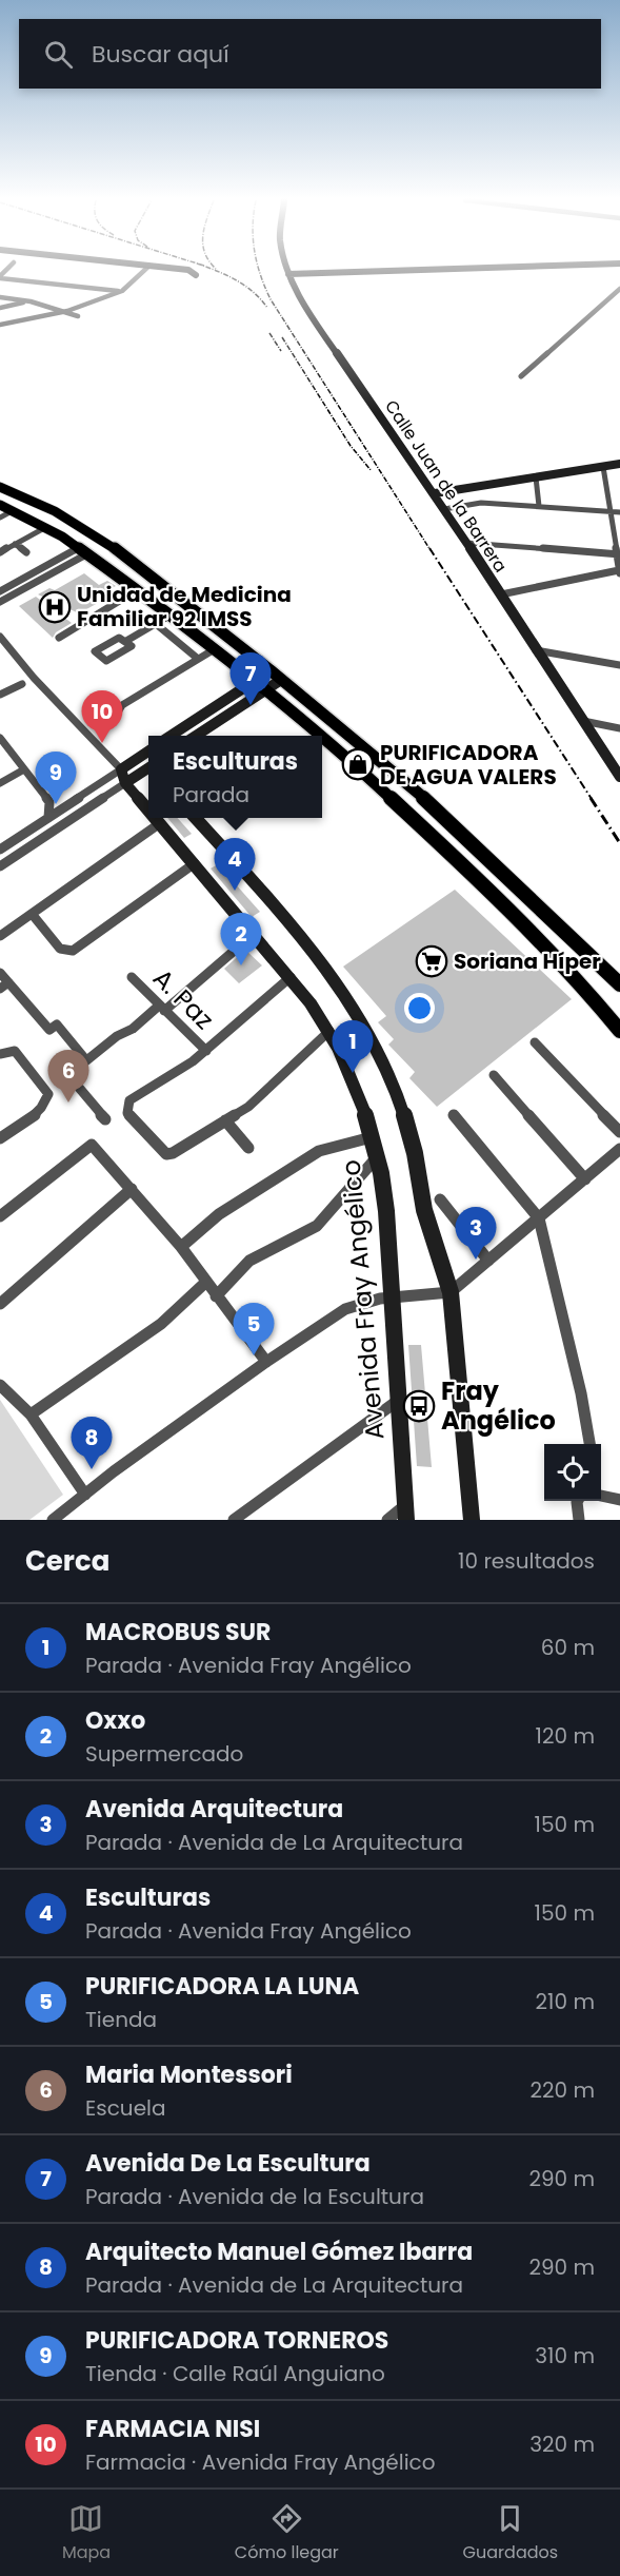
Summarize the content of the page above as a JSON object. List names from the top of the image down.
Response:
{
  "streets": {
    "street": ["Calle Juan de la Barrera", "A. Paz", "Avenida Fray Angélico"]
  },
  "places": {
    "hospital": ["Unidad de Medicina Familiar 92 IMSS"],
    "shop": ["PURIFICADORA DE AGUA VALERS"],
    "supermarket": ["Soriana Híper"],
    "bus stop": ["Fray Angélico"]
  },
  "page": {
    "search": "Buscar aquí",
    "pins": [
      "7",
      "10",
      "9",
      "4",
      "2",
      "1",
      "6",
      "3",
      "5",
      "8"
    ],
    "popup": ["Esculturas", "Parada"],
    "heading": ["Cerca", "10 resultados"],
    "list": [
      {
        "mark": "1",
        "name": "MACROBUS SUR",
        "note": "Parada · Avenida Fray Angélico",
        "value": "60 m"
      },
      {
        "mark": "2",
        "name": "Oxxo",
        "note": "Supermercado",
        "value": "120 m"
      },
      {
        "mark": "3",
        "name": "Avenida Arquitectura",
        "note": "Parada · Avenida de La Arquitectura",
        "value": "150 m"
      },
      {
        "mark": "4",
        "name": "Esculturas",
        "note": "Parada · Avenida Fray Angélico",
        "value": "150 m"
      },
      {
        "mark": "5",
        "name": "PURIFICADORA LA LUNA",
        "note": "Tienda",
        "value": "210 m"
      },
      {
        "mark": "6",
        "name": "Maria Montessori",
        "note": "Escuela",
        "value": "220 m"
      },
      {
        "mark": "7",
        "name": "Avenida De La Escultura",
        "note": "Parada · Avenida de la Escultura",
        "value": "290 m"
      },
      {
        "mark": "8",
        "name": "Arquitecto Manuel Gómez Ibarra",
        "note": "Parada · Avenida de La Arquitectura",
        "value": "290 m"
      },
      {
        "mark": "9",
        "name": "PURIFICADORA TORNEROS",
        "note": "Tienda · Calle Raúl Anguiano",
        "value": "310 m"
      },
      {
        "mark": "10",
        "name": "FARMACIA NISI",
        "note": "Farmacia · Avenida Fray Angélico",
        "value": "320 m"
      }
    ],
    "nav": ["Mapa", "Cómo llegar", "Guardados"]
  }
}
